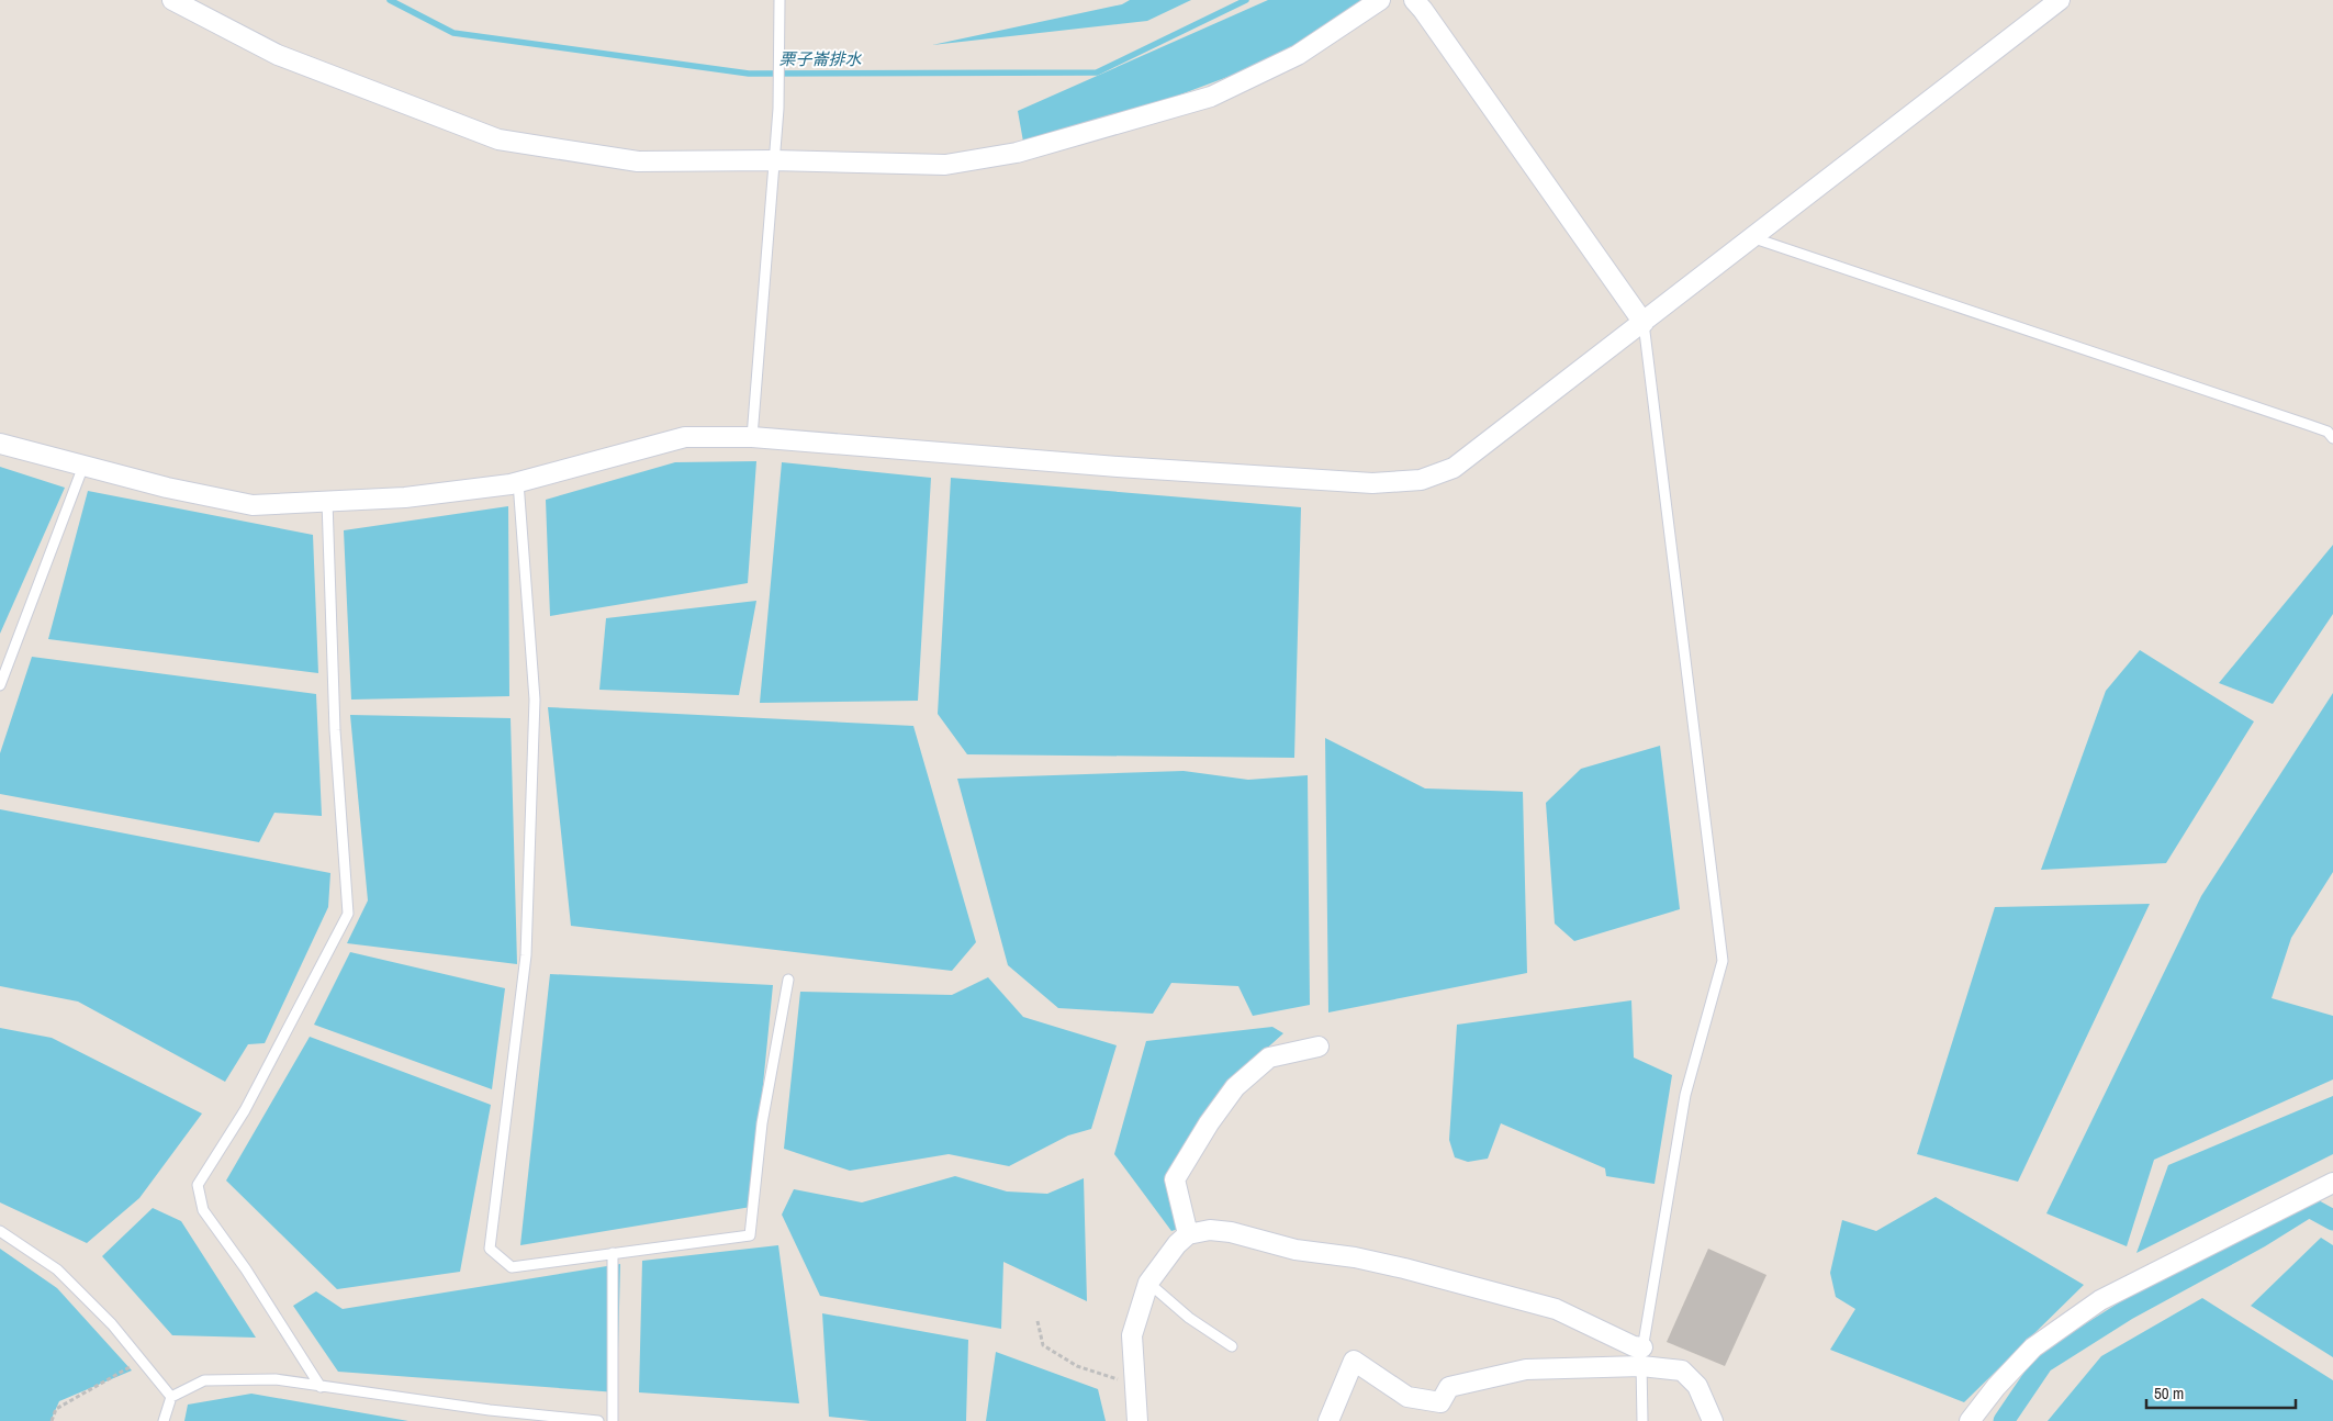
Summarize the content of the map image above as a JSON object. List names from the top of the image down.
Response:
{
  "water": ["栗子崙排水"],
  "scale_bar": "50 m"
}
